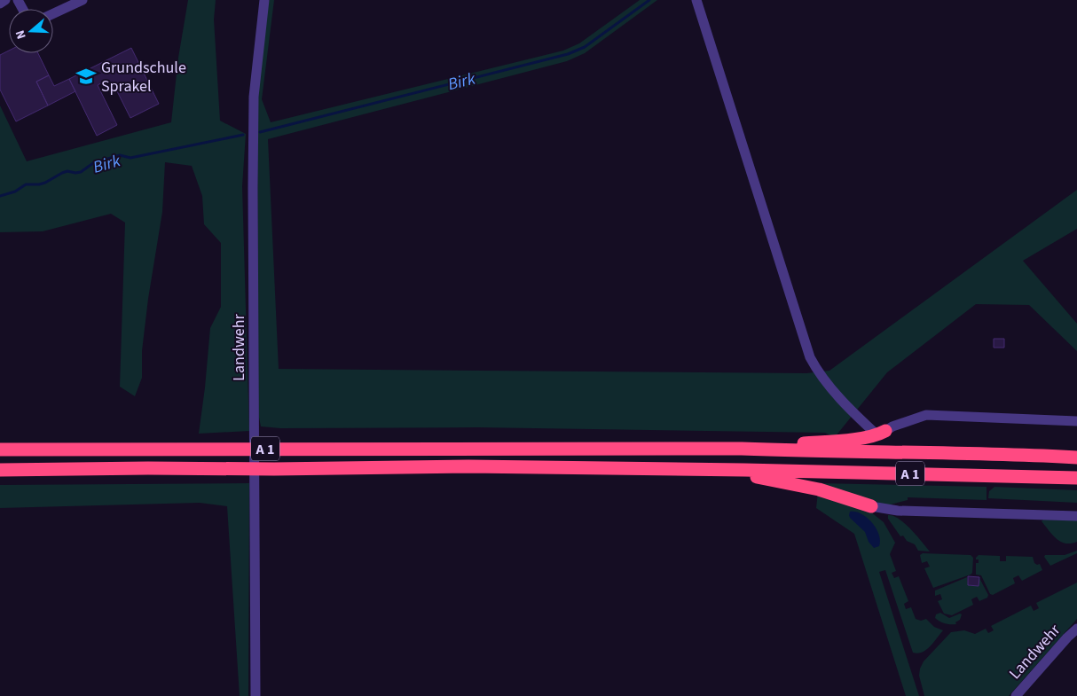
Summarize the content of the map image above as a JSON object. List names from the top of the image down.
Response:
{
  "streets": {
    "highway": ["A 1"],
    "street": ["Landwehr"]
  },
  "water": ["Birk"],
  "places": {
    "school or university": ["Grundschule Sprakel"]
  },
  "north": "left"
}
